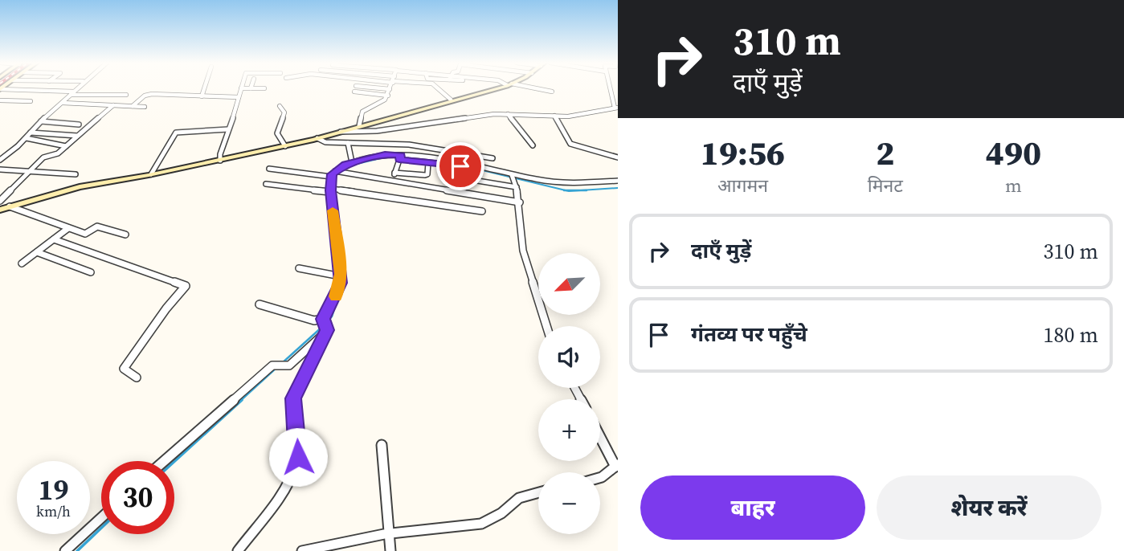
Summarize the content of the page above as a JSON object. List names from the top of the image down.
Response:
{
  "north": "bottom left",
  "page": {
    "turn": ["310 m", "दाएँ मुड़ें"],
    "eta": [
      "19:56",
      "आगमन",
      "2",
      "मिनट",
      "490",
      "m"
    ],
    "list": [
      {
        "name": "दाएँ मुड़ें",
        "value": "310 m"
      },
      {
        "name": "गंतव्य पर पहुँचे",
        "value": "180 m"
      }
    ],
    "map_buttons": ["+", "−"],
    "speed": "19 km/h",
    "limit": "30",
    "buttons": ["बाहर", "शेयर करें"]
  }
}
